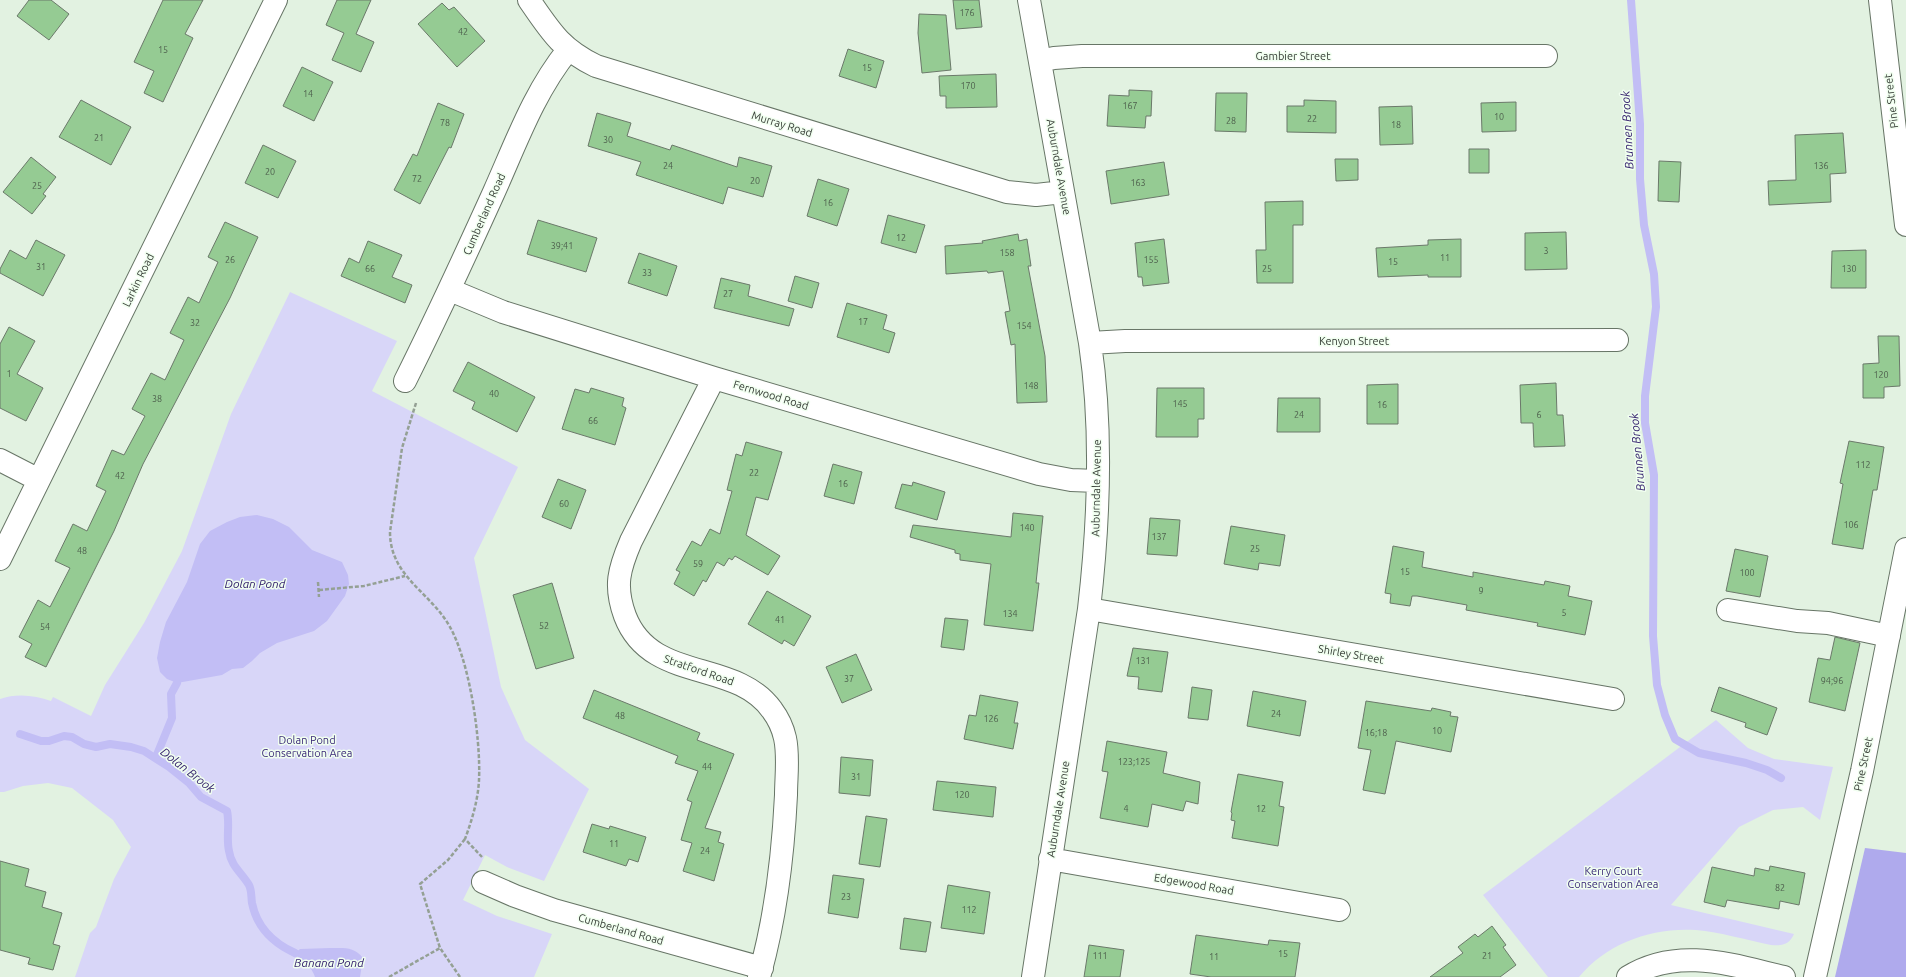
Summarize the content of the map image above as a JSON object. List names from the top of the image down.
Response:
{
  "streets": {
    "street": [
      "Gambier Street",
      "Pine Street",
      "Murray Road",
      "Auburndale Avenue",
      "Cumberland Road",
      "Larkin Road",
      "Kenyon Street",
      "Fernwood Road",
      "Shirley Street",
      "Stratford Road",
      "Edgewood Road"
    ]
  },
  "crossings": [
    ["Gambier Street", "Auburndale Avenue"],
    ["Murray Road", "Auburndale Avenue"],
    ["Murray Road", "Cumberland Road"],
    ["Auburndale Avenue", "Kenyon Street"],
    ["Auburndale Avenue", "Fernwood Road"],
    ["Auburndale Avenue", "Shirley Street"],
    ["Auburndale Avenue", "Edgewood Road"],
    ["Cumberland Road", "Fernwood Road"],
    ["Cumberland Road", "Stratford Road"],
    ["Fernwood Road", "Stratford Road"]
  ],
  "water": [
    "Brunnen Brook",
    "Dolan Pond",
    "Dolan Brook",
    "Banana Pond"
  ],
  "parks": ["Dolan Pond Conservation Area", "Kerry Court Conservation Area"],
  "house_numbers": [
    "176",
    "42",
    "15",
    "15",
    "170",
    "14",
    "167",
    "10",
    "22",
    "28",
    "78",
    "18",
    "21",
    "30",
    "24",
    "136",
    "20",
    "72",
    "20",
    "163",
    "25",
    "16",
    "12",
    "39;41",
    "3",
    "158",
    "11",
    "26",
    "155",
    "15",
    "31",
    "66",
    "25",
    "130",
    "33",
    "27",
    "17",
    "32",
    "154",
    "1",
    "120",
    "148",
    "40",
    "38",
    "145",
    "16",
    "24",
    "6",
    "66",
    "112",
    "22",
    "42",
    "16",
    "60",
    "106",
    "140",
    "137",
    "25",
    "48",
    "59",
    "15",
    "100",
    "9",
    "5",
    "134",
    "41",
    "52",
    "54",
    "131",
    "37",
    "94;96",
    "24",
    "48",
    "126",
    "10",
    "16;18",
    "123;125",
    "44",
    "31",
    "120",
    "4",
    "12",
    "11",
    "24",
    "82",
    "23",
    "112",
    "15",
    "111",
    "21",
    "11"
  ]
}
